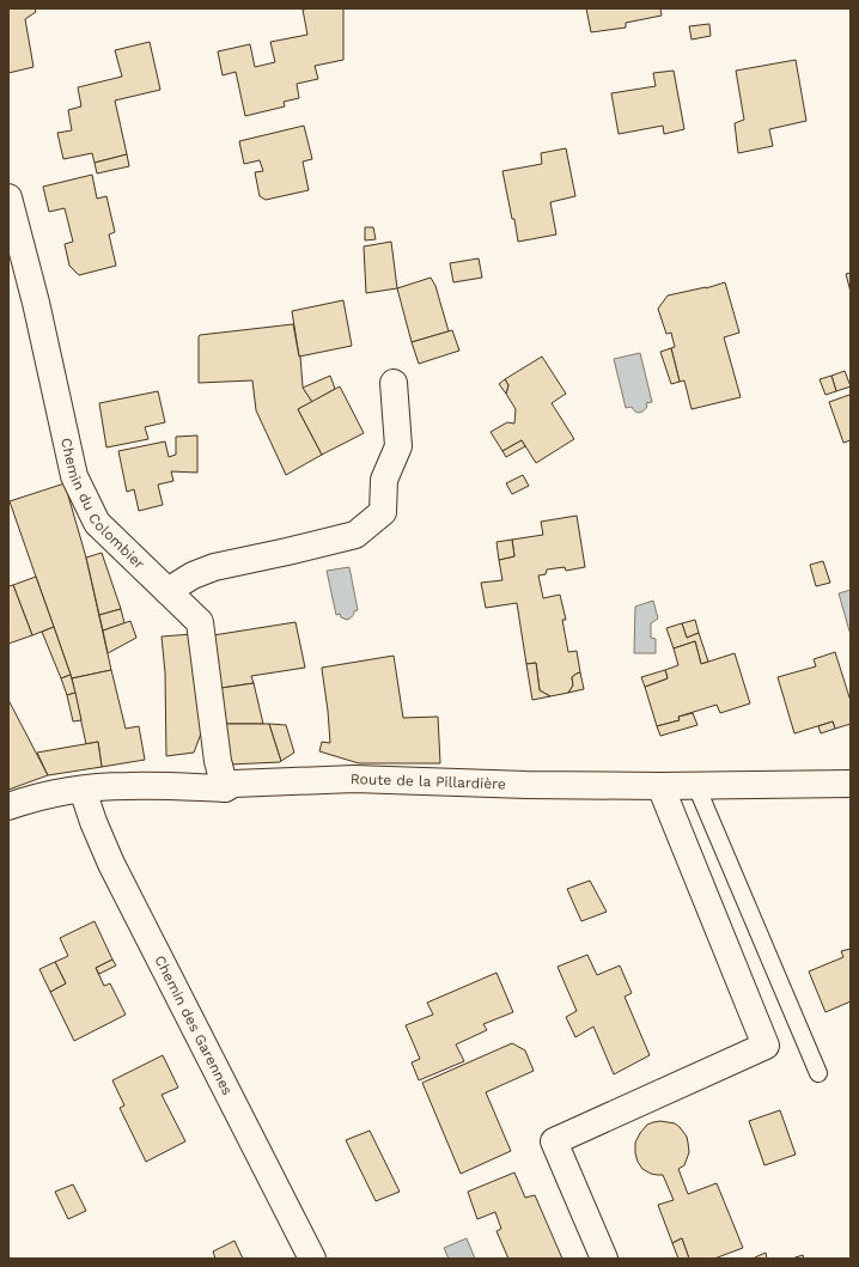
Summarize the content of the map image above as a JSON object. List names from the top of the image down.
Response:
{
  "streets": {
    "street": ["Chemin du Colombier", "Route de la Pillardière", "Chemin des Garennes"]
  },
  "crossings": [
    ["Chemin du Colombier", "Route de la Pillardière"],
    ["Route de la Pillardière", "Chemin des Garennes"]
  ]
}
